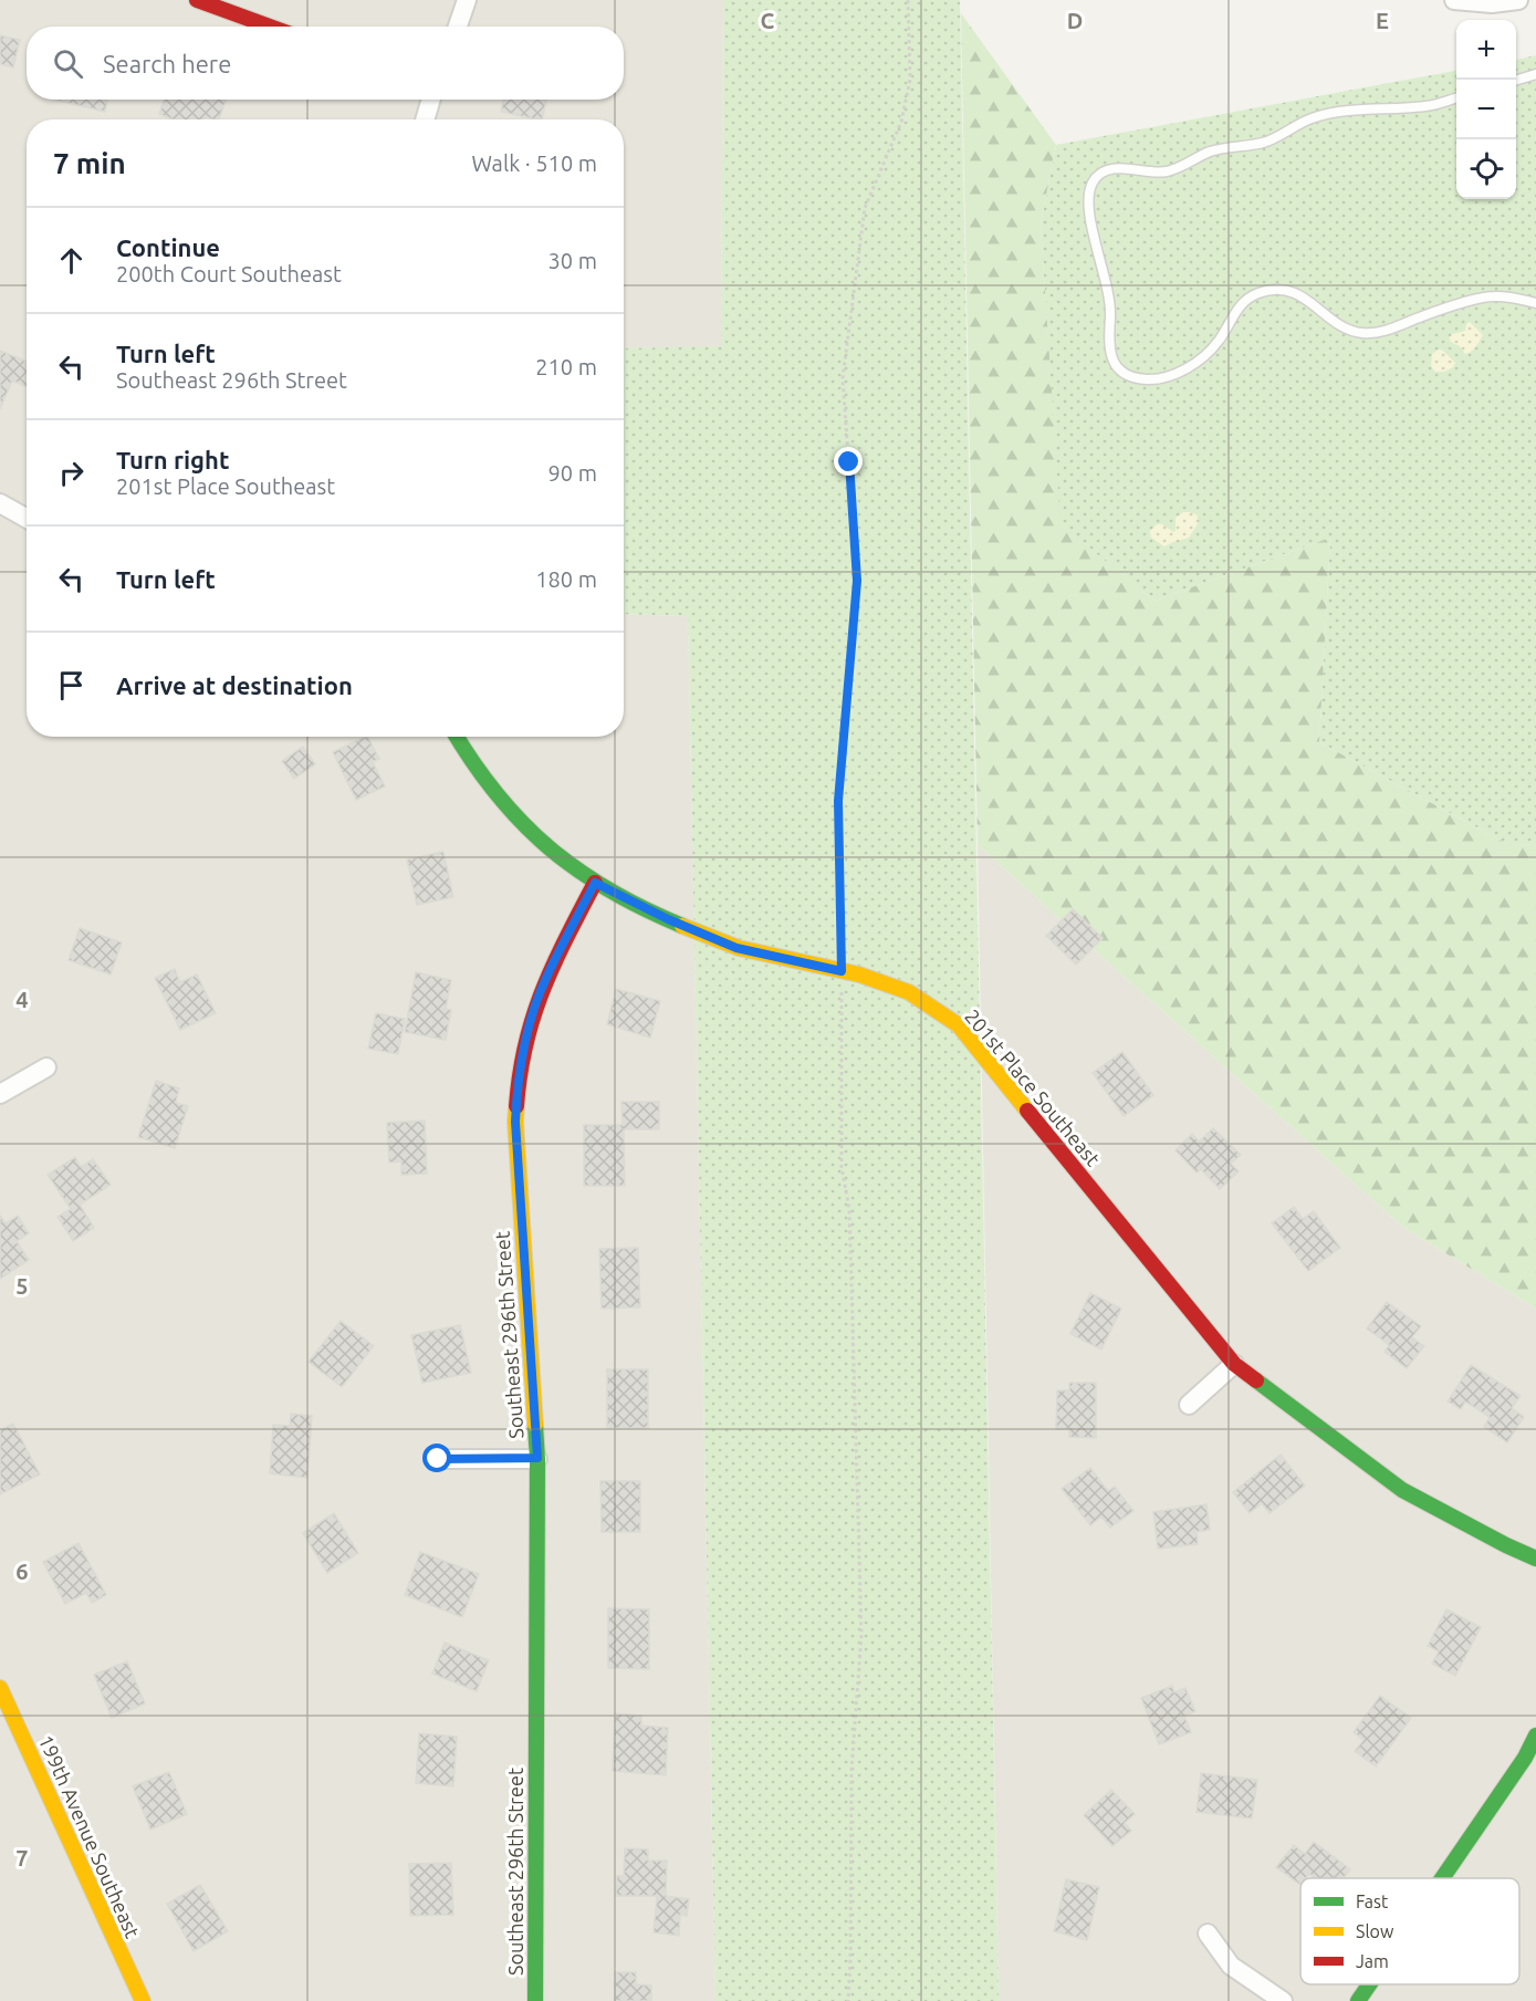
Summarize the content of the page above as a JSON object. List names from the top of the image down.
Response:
{
  "streets": {
    "street": ["201st Place Southeast", "Southeast 296th Street", "199th Avenue Southeast"]
  },
  "crossings": [
    ["201st Place Southeast", "Southeast 296th Street"]
  ],
  "legend": ["Fast", "Slow", "Jam"],
  "page": {
    "map_buttons": ["+", "−"],
    "search": "Search here",
    "heading": ["7 min", "Walk · 510 m"],
    "list": [
      ["Continue", "200th Court Southeast", "30 m"],
      ["Turn left", "Southeast 296th Street", "210 m"],
      ["Turn right", "201st Place Southeast", "90 m"],
      ["Turn left", "180 m"],
      "Arrive at destination"
    ]
  },
  "grid": {
    "columns": ["C", "D", "E"],
    "rows": [
      "4",
      "5",
      "6",
      "7"
    ]
  }
}
